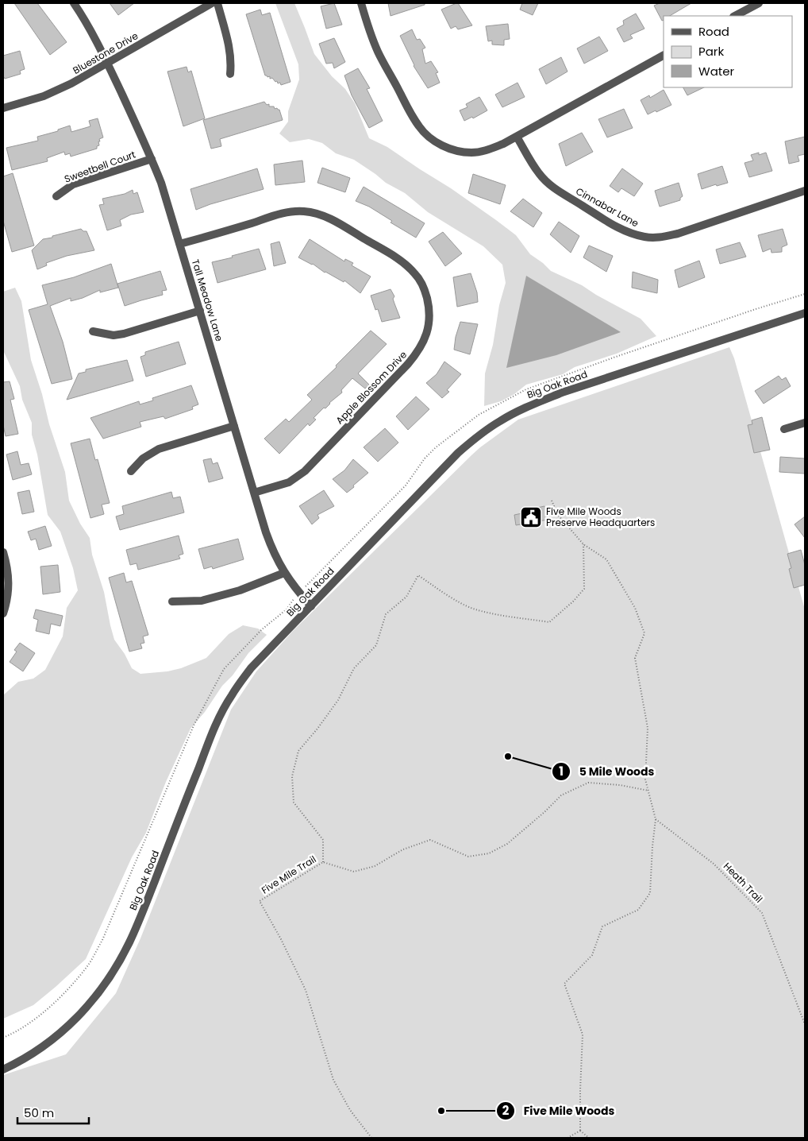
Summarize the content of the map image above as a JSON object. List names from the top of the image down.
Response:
{
  "streets": {
    "street": [
      "Bluestone Drive",
      "Sweetbell Court",
      "Cinnabar Lane",
      "Tall Meadow Lane",
      "Big Oak Road",
      "Apple Blossom Drive"
    ],
    "path": ["Five Mile Trail", "Heath Trail"]
  },
  "crossings": [
    ["Bluestone Drive", "Tall Meadow Lane"],
    ["Sweetbell Court", "Tall Meadow Lane"],
    ["Tall Meadow Lane", "Big Oak Road"],
    ["Tall Meadow Lane", "Apple Blossom Drive"]
  ],
  "places": {
    "public building": ["Five Mile Woods Preserve Headquarters"],
    "other": ["5 Mile Woods", "Five Mile Woods"]
  },
  "legend": ["Road", "Park", "Water"],
  "scale_bar": "50 m"
}
